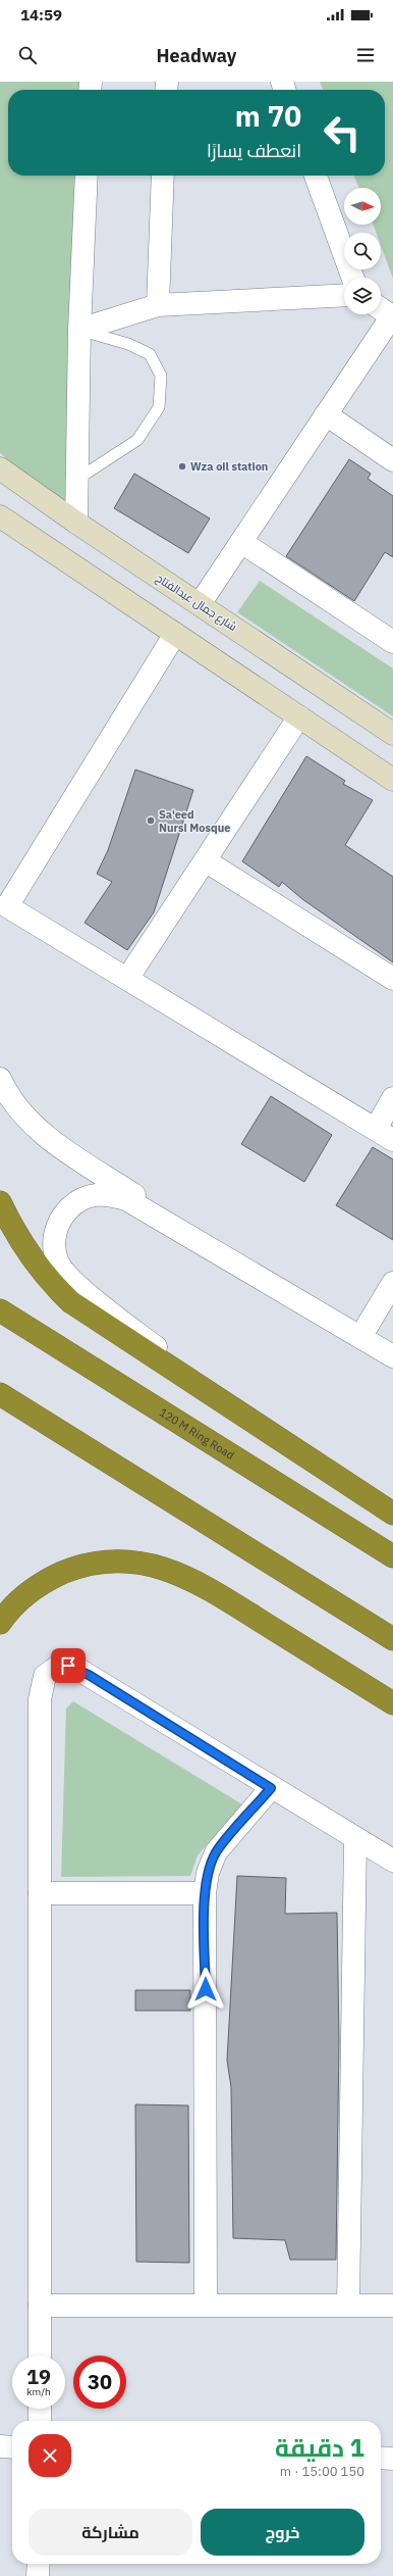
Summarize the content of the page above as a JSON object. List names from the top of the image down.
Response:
{
  "streets": {
    "highway": ["120 M Ring Road"],
    "main road": ["شارع جمال عبدالفتاح"]
  },
  "places": ["Wza oil station", "Sa'eed Nursi Mosque"],
  "north": "right",
  "page": {
    "status": "14:59",
    "header": "Headway",
    "turn": ["70 m", "انعطف يسارًا"],
    "speed": "19 km/h",
    "limit": "30",
    "heading": ["1 دقيقة", "150 m · 15:00"],
    "buttons": ["خروج", "مشاركة"]
  }
}
